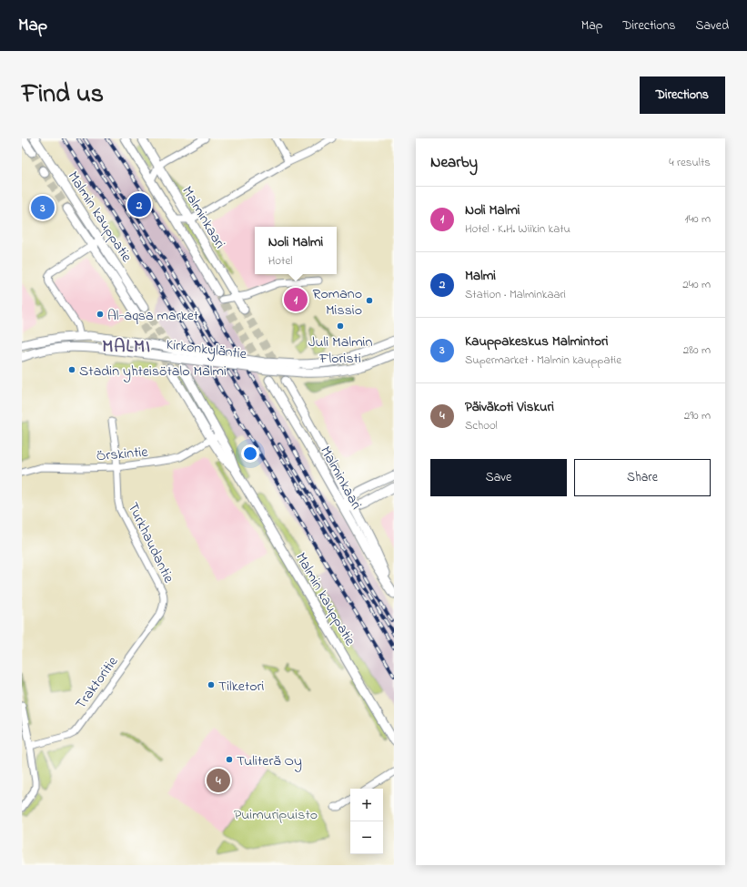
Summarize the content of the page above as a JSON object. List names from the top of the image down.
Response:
{
  "streets": {
    "main road": ["Malmin kauppatie", "Malminkaari", "Kirkonkyläntie"],
    "street": ["Örskintie", "Turkhaudantie", "Traktoritie"]
  },
  "crossings": [
    ["Malmin kauppatie", "Örskintie"],
    ["Örskintie", "Turkhaudantie"],
    ["Turkhaudantie", "Traktoritie"]
  ],
  "districts": ["MALMI"],
  "parks": ["Puimuripuisto"],
  "places": [
    "Romano Missio",
    "Al-aqsa market",
    "Juli Malmin Floristi",
    "Stadin yhteisötalo Malmi",
    "Tilketori",
    "Tuliterä Oy"
  ],
  "page": {
    "header": "Map",
    "nav": ["Map", "Directions", "Saved"],
    "title": "Find us",
    "buttons": [
      "Directions",
      ["Save", "Share"]
    ],
    "heading": ["Nearby", "4 results"],
    "list": [
      {
        "mark": "1",
        "name": "Noli Malmi",
        "note": "Hotel · K.H. Wiikin katu",
        "value": "140 m"
      },
      {
        "mark": "2",
        "name": "Malmi",
        "note": "Station · Malminkaari",
        "value": "240 m"
      },
      {
        "mark": "3",
        "name": "Kauppakeskus Malmintori",
        "note": "Supermarket · Malmin kauppatie",
        "value": "280 m"
      },
      {
        "mark": "4",
        "name": "Päiväkoti Viskuri",
        "note": "School",
        "value": "290 m"
      }
    ],
    "pins": [
      "2",
      "3",
      "1",
      "4"
    ],
    "popup": ["Noli Malmi", "Hotel"],
    "map_buttons": ["+", "−"]
  }
}
